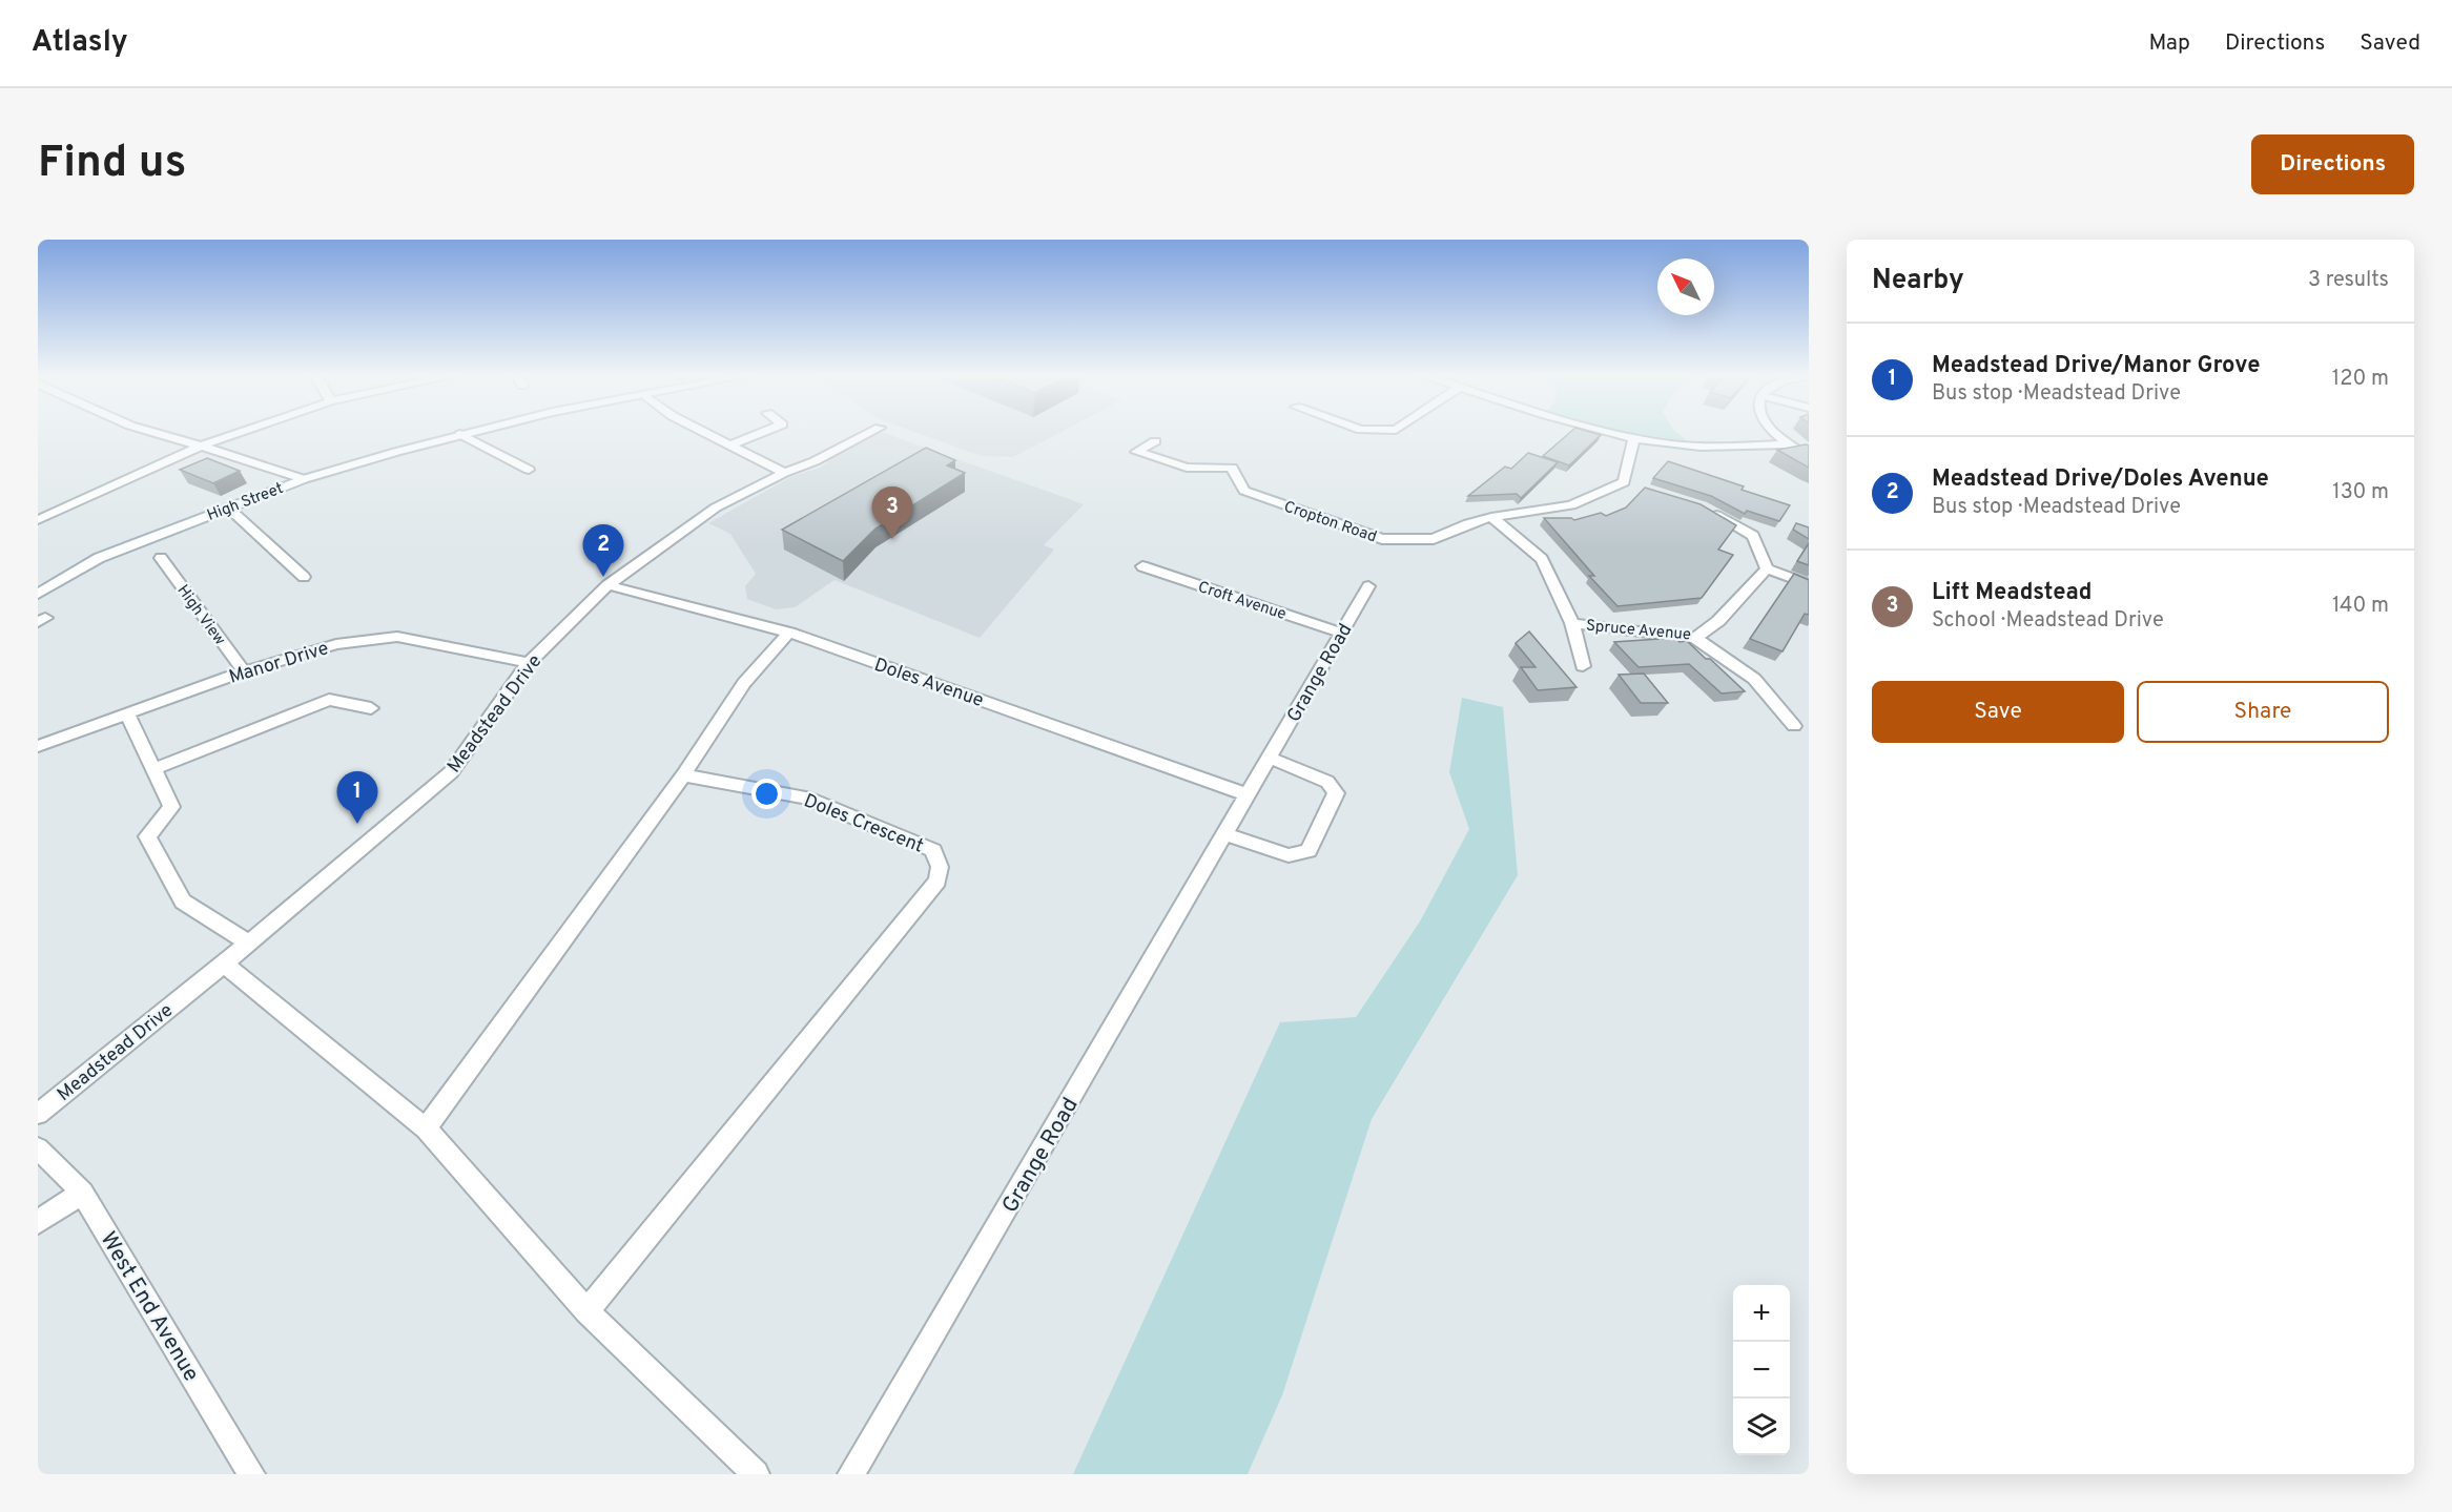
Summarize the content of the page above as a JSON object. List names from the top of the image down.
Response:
{
  "streets": {
    "street": [
      "High Street",
      "Cropton Road",
      "Croft Avenue",
      "High View",
      "Spruce Avenue",
      "Manor Drive",
      "Grange Road",
      "Doles Avenue",
      "Meadstead Drive",
      "Doles Crescent",
      "West End Avenue"
    ]
  },
  "crossings": [
    ["Croft Avenue", "Grange Road"],
    ["High View", "Manor Drive"],
    ["Manor Drive", "Meadstead Drive"],
    ["Grange Road", "Doles Avenue"],
    ["Doles Avenue", "Meadstead Drive"]
  ],
  "north": "top left",
  "page": {
    "header": "Atlasly",
    "nav": ["Map", "Directions", "Saved"],
    "buttons": [
      "Directions",
      ["Save", "Share"]
    ],
    "title": "Find us",
    "heading": ["Nearby", "3 results"],
    "list": [
      {
        "mark": "1",
        "name": "Meadstead Drive/Manor Grove",
        "note": "Bus stop · Meadstead Drive",
        "value": "120 m"
      },
      {
        "mark": "2",
        "name": "Meadstead Drive/Doles Avenue",
        "note": "Bus stop · Meadstead Drive",
        "value": "130 m"
      },
      {
        "mark": "3",
        "name": "Lift Meadstead",
        "note": "School · Meadstead Drive",
        "value": "140 m"
      }
    ],
    "pins": ["3", "2", "1"],
    "map_buttons": ["+", "−"]
  }
}
